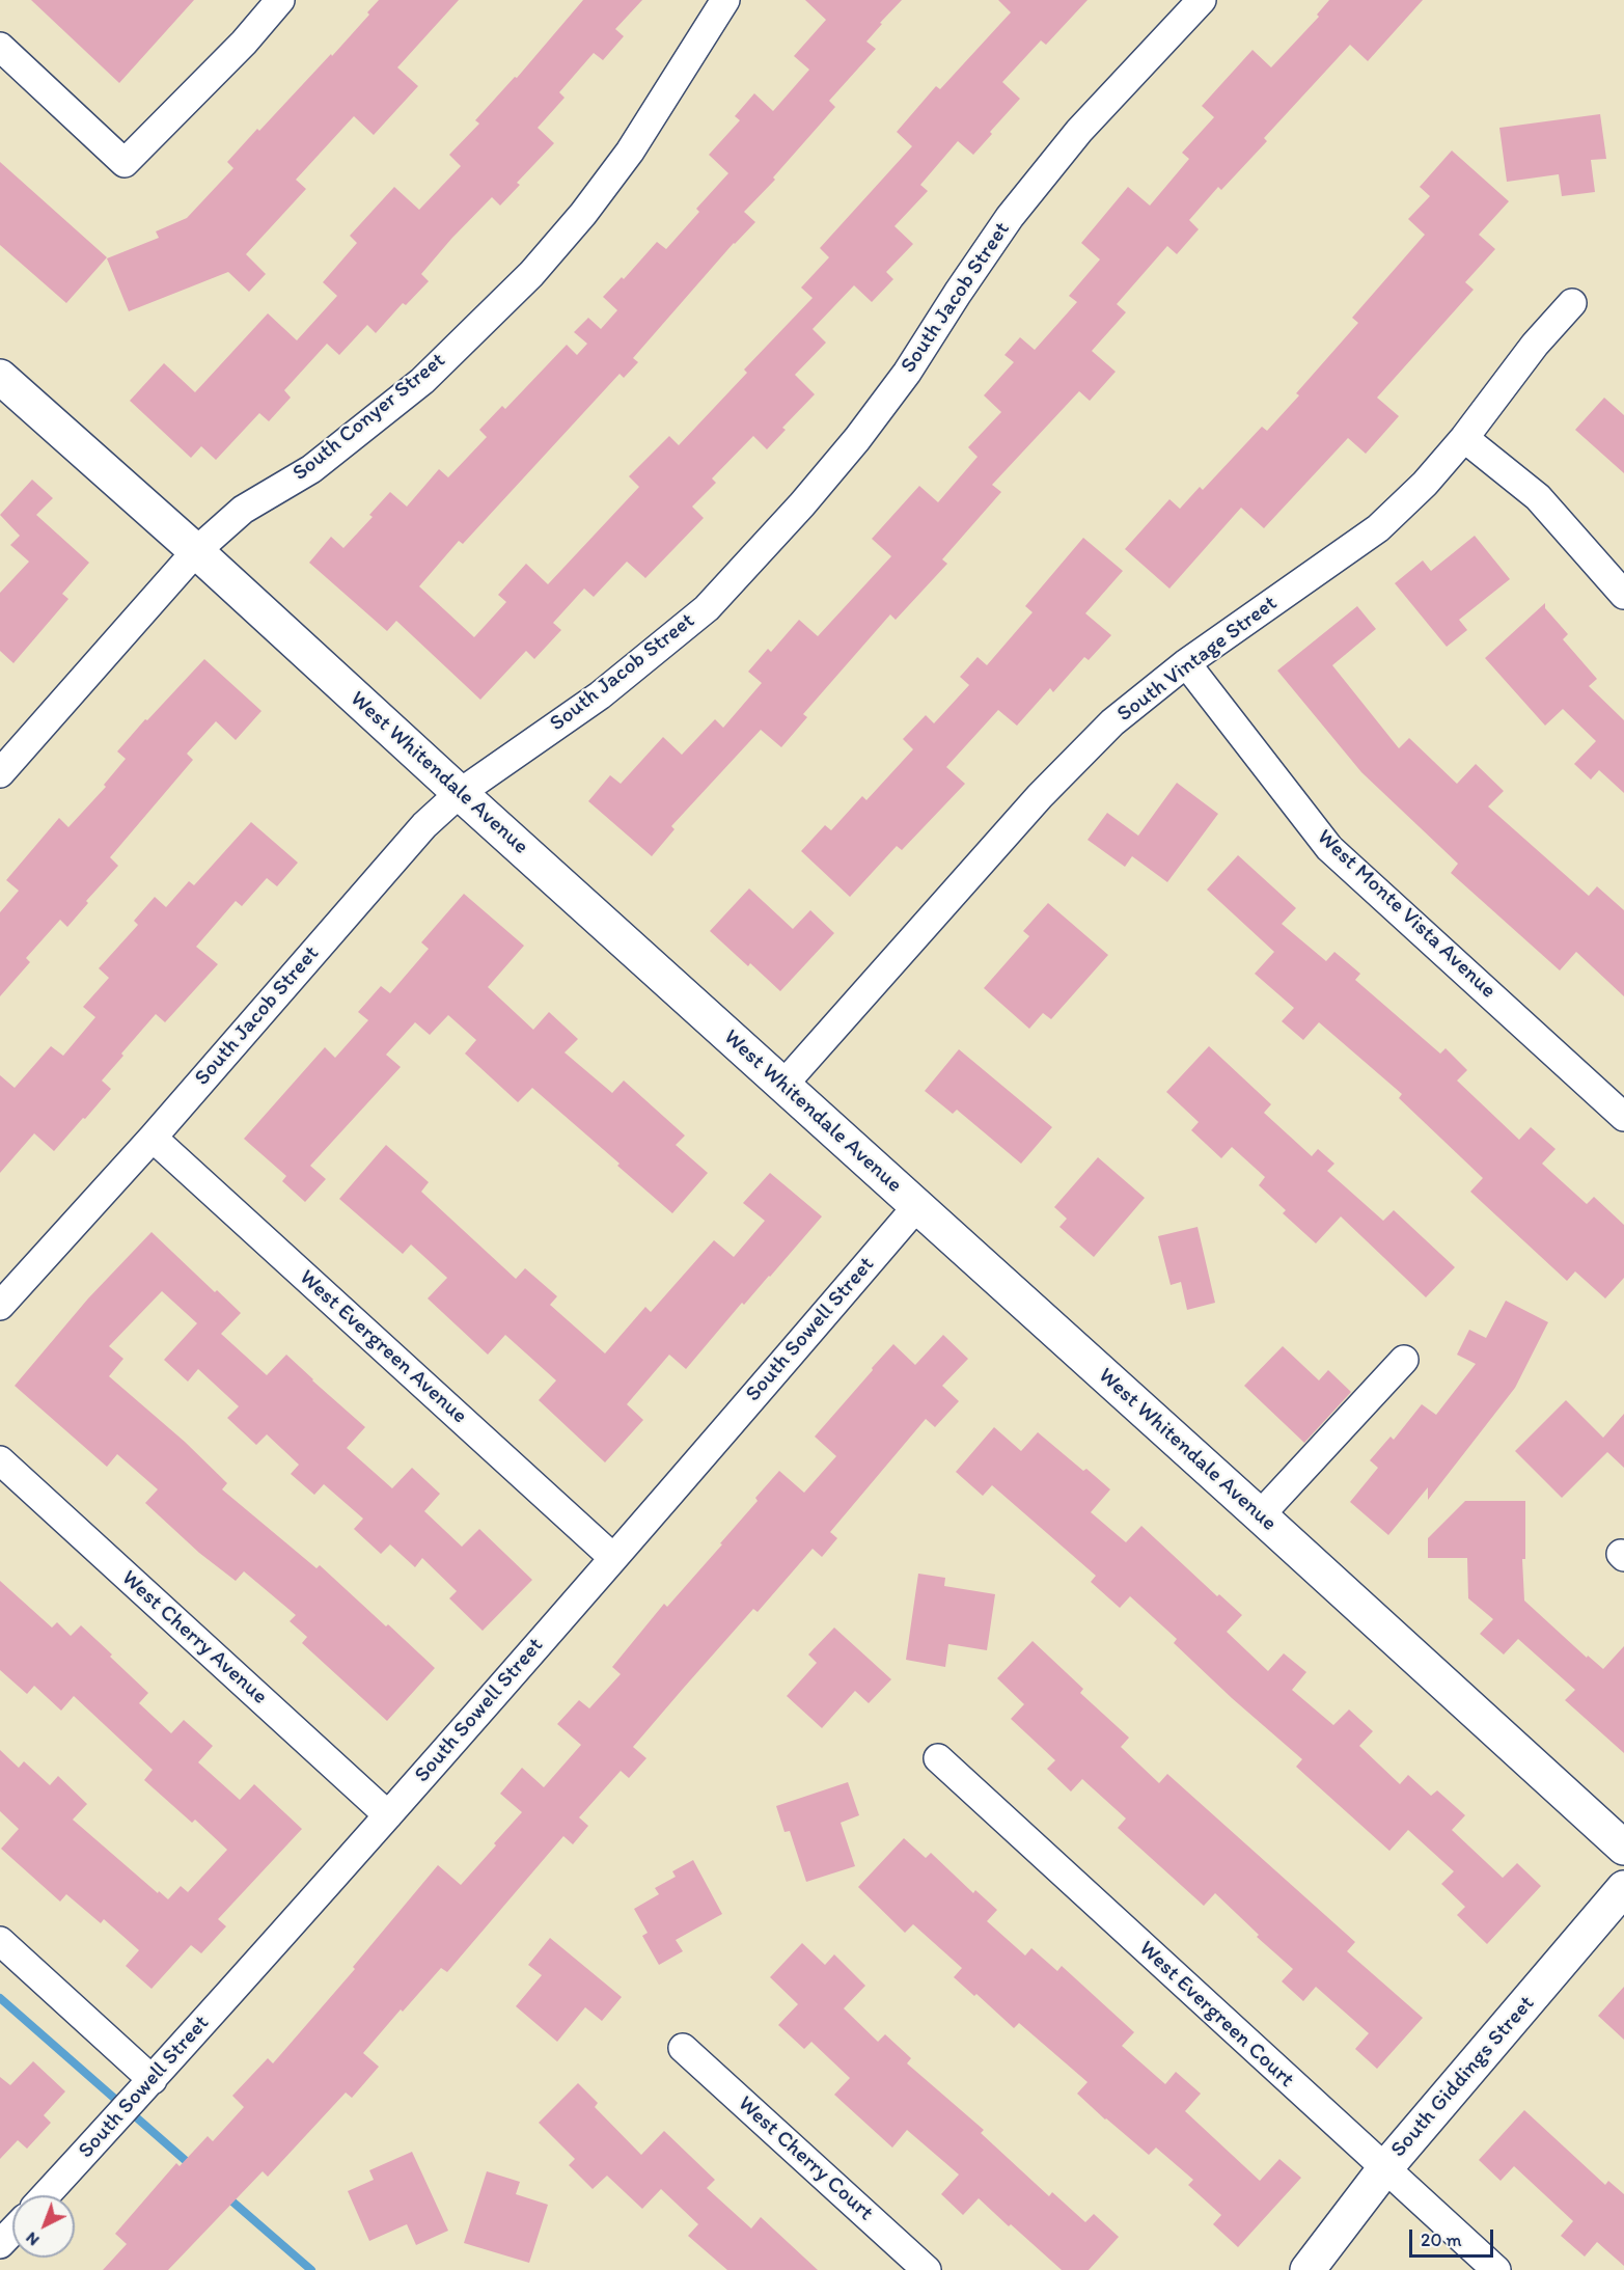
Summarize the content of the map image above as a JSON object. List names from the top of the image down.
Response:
{
  "streets": {
    "street": [
      "South Jacob Street",
      "South Conyer Street",
      "South Vintage Street",
      "West Whitendale Avenue",
      "West Monte Vista Avenue",
      "South Sowell Street",
      "West Evergreen Avenue",
      "West Cherry Avenue",
      "West Evergreen Court",
      "South Giddings Street",
      "West Cherry Court"
    ]
  },
  "crossings": [
    ["South Jacob Street", "West Whitendale Avenue"],
    ["South Jacob Street", "West Evergreen Avenue"],
    ["South Conyer Street", "West Whitendale Avenue"],
    ["South Vintage Street", "West Whitendale Avenue"],
    ["South Vintage Street", "West Monte Vista Avenue"],
    ["West Whitendale Avenue", "South Sowell Street"],
    ["South Sowell Street", "West Evergreen Avenue"],
    ["South Sowell Street", "West Cherry Avenue"],
    ["West Evergreen Court", "South Giddings Street"]
  ],
  "scale_bar": "20 m",
  "north": "bottom left"
}
